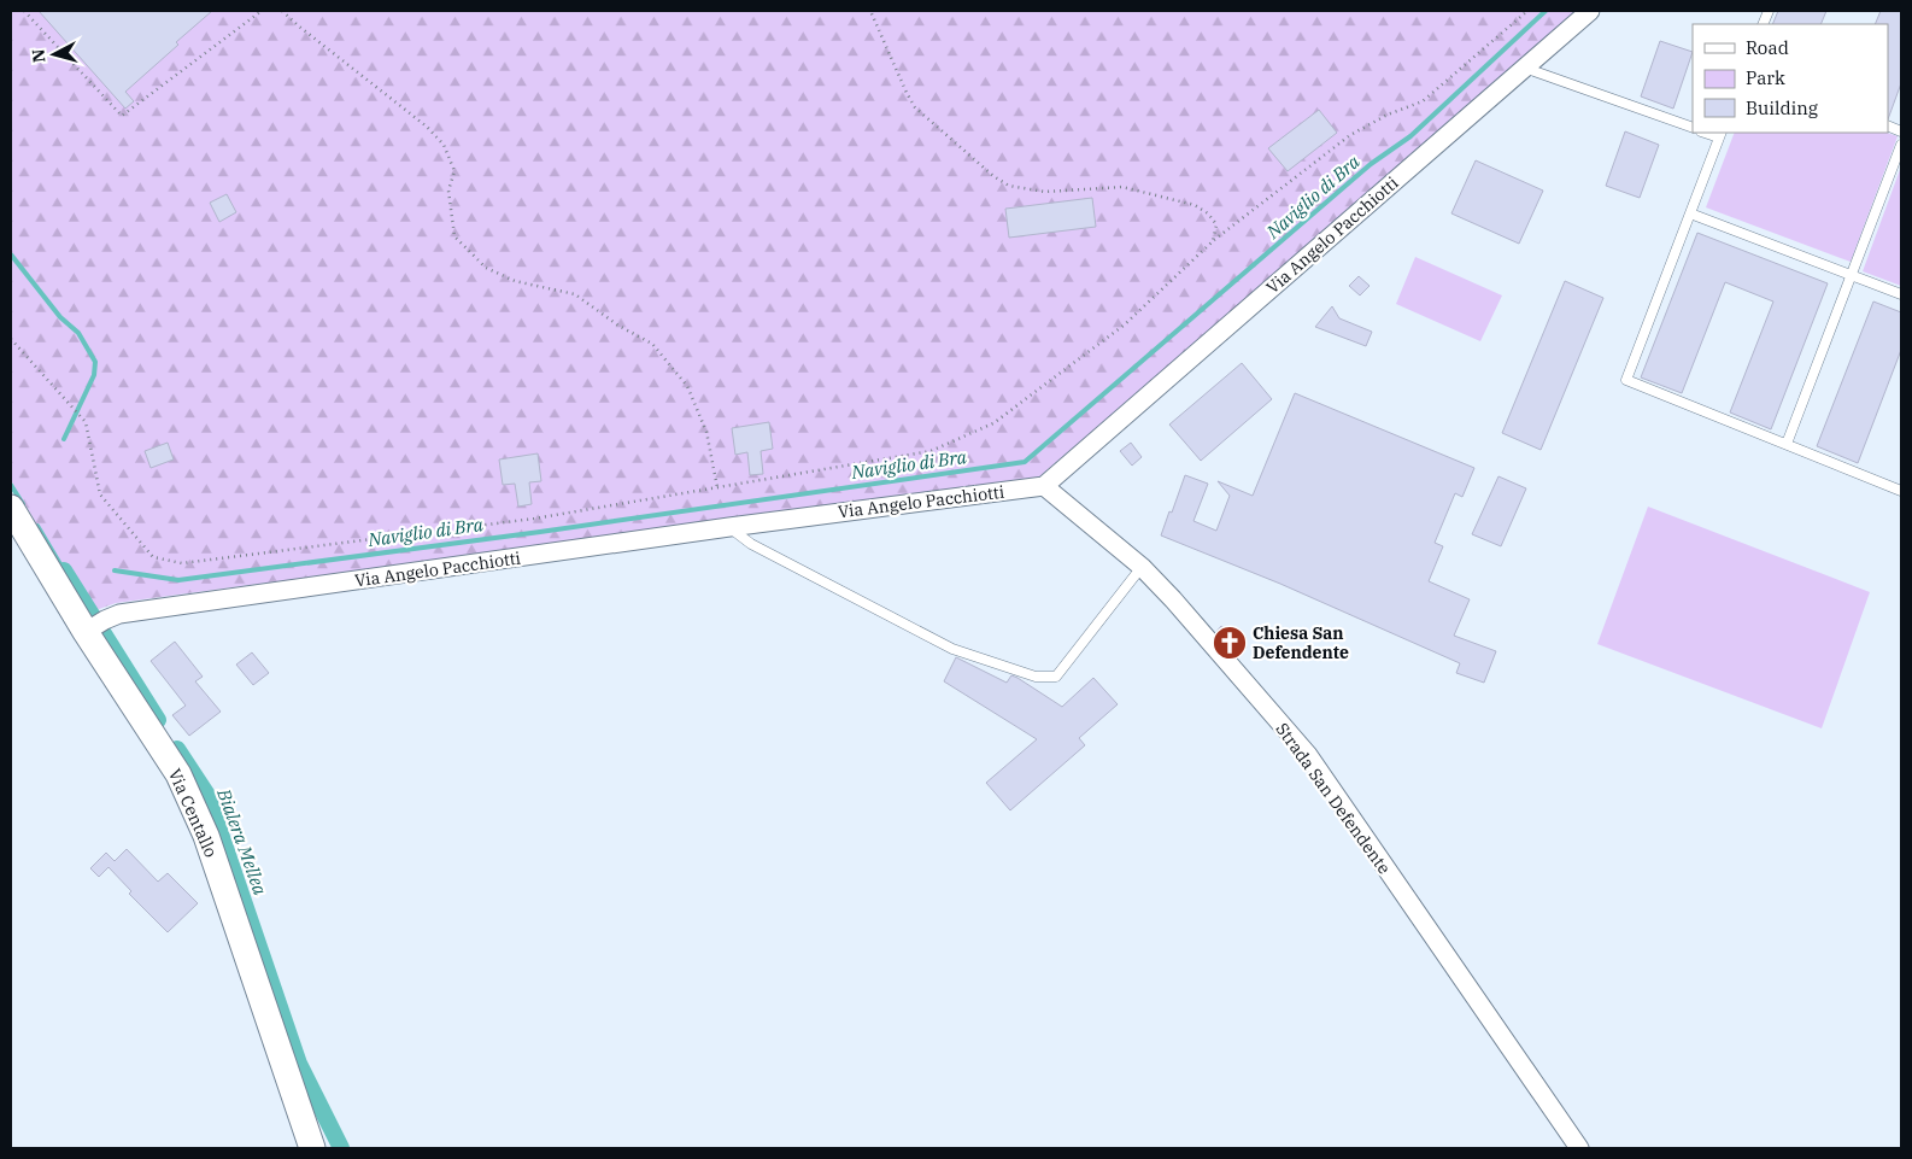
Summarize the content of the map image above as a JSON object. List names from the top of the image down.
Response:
{
  "streets": {
    "main road": ["Via Centallo"],
    "street": ["Via Angelo Pacchiotti", "Strada San Defendente"]
  },
  "crossings": [
    ["Via Angelo Pacchiotti", "Strada San Defendente"],
    ["Via Angelo Pacchiotti", "Via Centallo"]
  ],
  "water": ["Naviglio di Bra", "Bialera Mellea"],
  "places": {
    "church": ["Chiesa San Defendente"]
  },
  "legend": ["Road", "Park", "Building"],
  "north": "left"
}
